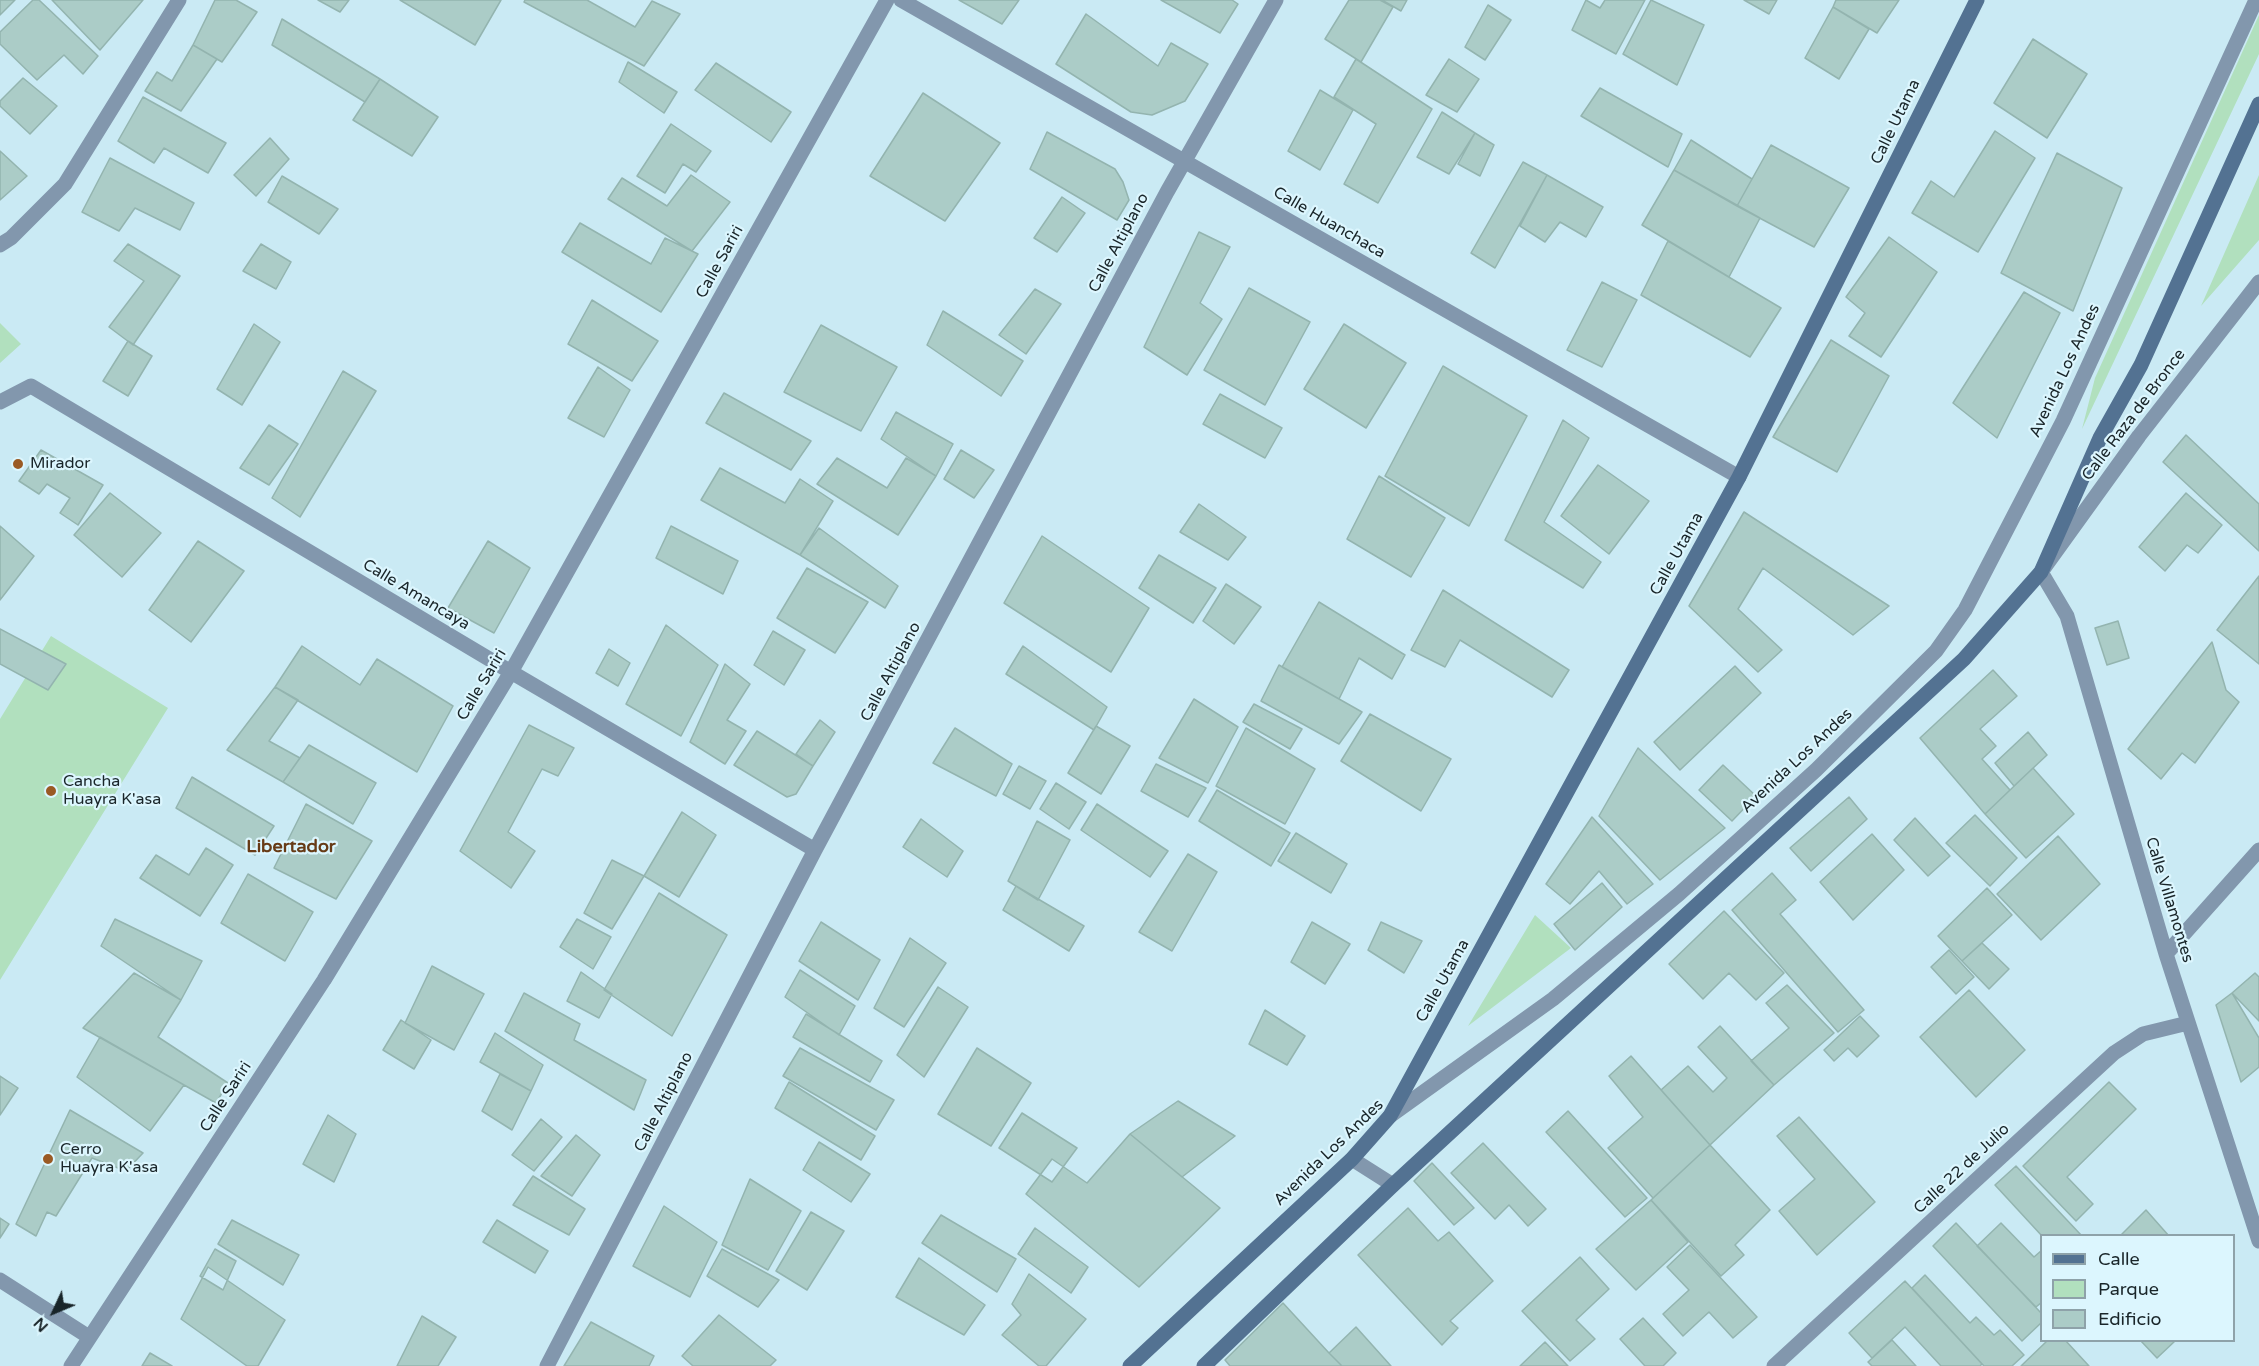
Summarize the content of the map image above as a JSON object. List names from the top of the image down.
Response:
{
  "streets": {
    "street": [
      "Calle Utama",
      "Calle Huanchaca",
      "Calle Altiplano",
      "Calle Sariri",
      "Avenida Los Andes",
      "Calle Raza de Bronce",
      "Calle Amancaya",
      "Calle Villamontes",
      "Calle 22 de Julio"
    ]
  },
  "crossings": [
    ["Calle Utama", "Calle Huanchaca"],
    ["Calle Utama", "Avenida Los Andes"],
    ["Calle Huanchaca", "Calle Altiplano"],
    ["Calle Altiplano", "Calle Amancaya"],
    ["Calle Sariri", "Calle Amancaya"],
    ["Calle Raza de Bronce", "Calle Villamontes"],
    ["Calle Villamontes", "Calle 22 de Julio"]
  ],
  "districts": ["Libertador"],
  "places": ["Mirador", "Cancha Huayra K'asa", "Cerro Huayra K'asa"],
  "legend": ["Calle", "Parque", "Edificio"],
  "north": "bottom left"
}
